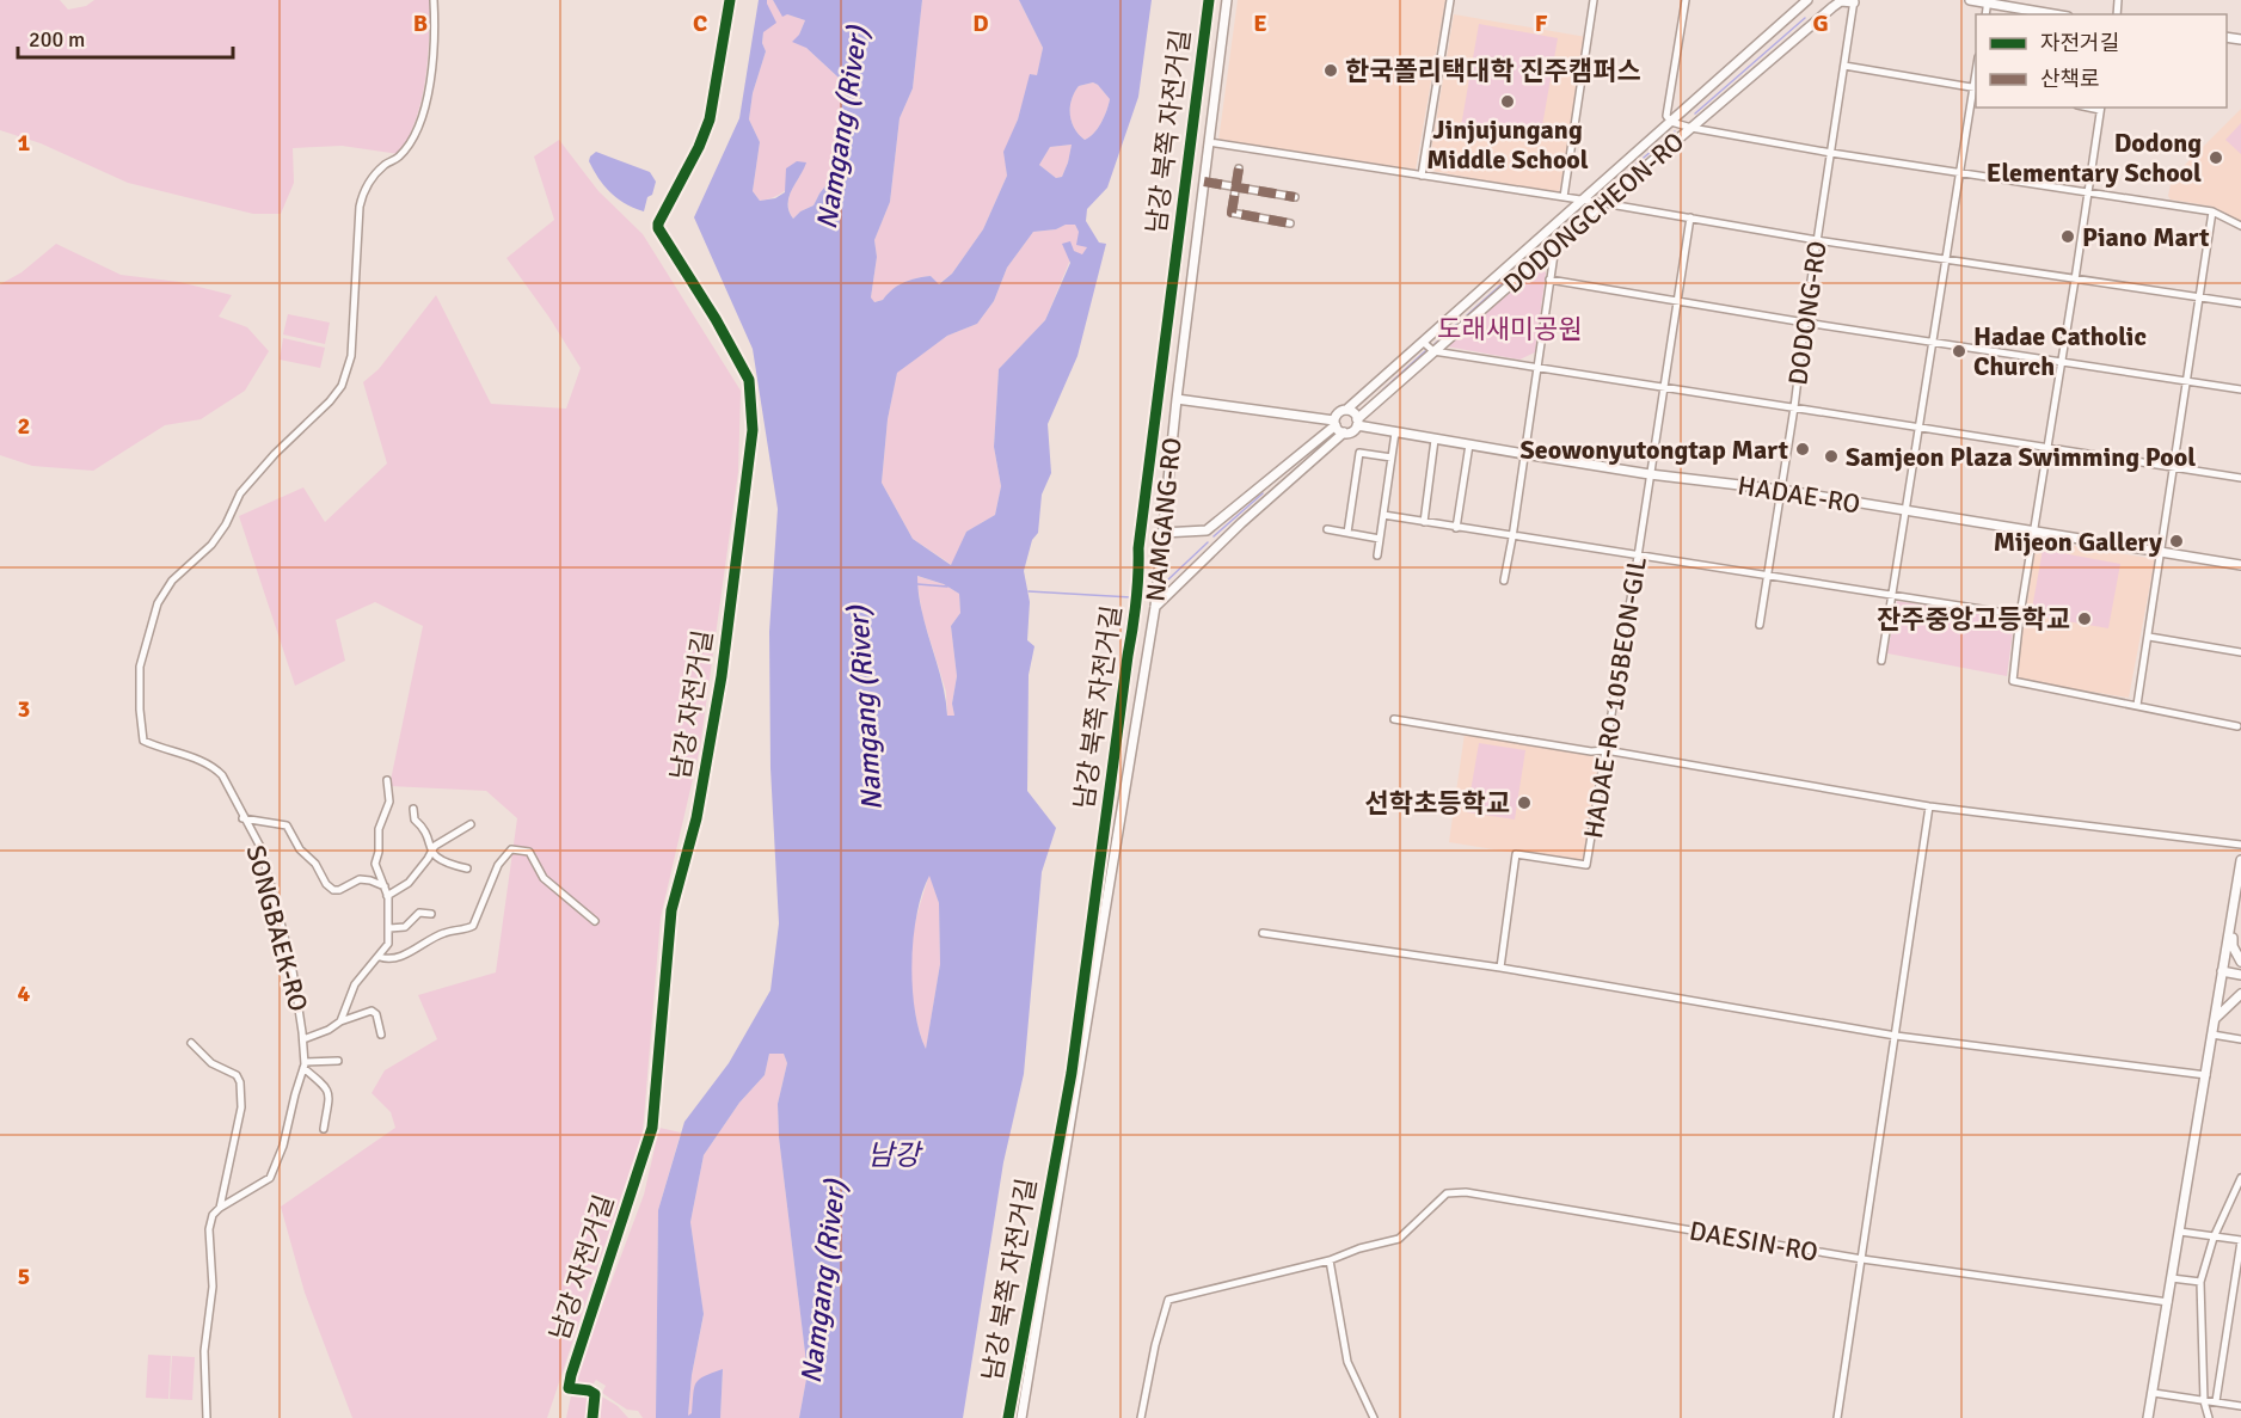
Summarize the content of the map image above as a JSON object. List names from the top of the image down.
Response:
{
  "streets": {
    "street": [
      "DODONGCHEON-RO",
      "DODONG-RO",
      "HADAE-RO",
      "NAMGANG-RO",
      "HADAE-RO 105BEON-GIL",
      "SONGBAEK-RO",
      "DAESIN-RO"
    ],
    "cycle path": ["남강 북쪽 자전거길", "남강 자전거길"]
  },
  "crossings": [
    ["DODONGCHEON-RO", "HADAE-RO"],
    ["DODONG-RO", "HADAE-RO"],
    ["HADAE-RO", "HADAE-RO 105BEON-GIL"]
  ],
  "water": ["Namgang (River)", "남강"],
  "parks": ["도래새미공원"],
  "places": [
    "한국폴리택대학 진주캠퍼스",
    "Jinjujungang Middle School",
    "Dodong Elementary School",
    "Piano Mart",
    "Hadae Catholic Church",
    "Seowonyutongtap Mart",
    "Samjeon Plaza Swimming Pool",
    "Mijeon Gallery",
    "잔주중앙고등학교",
    "선학초등학교"
  ],
  "legend": ["자전거길", "산책로"],
  "scale_bar": "200 m",
  "grid": {
    "columns": [
      "B",
      "C",
      "D",
      "E",
      "F",
      "G"
    ],
    "rows": [
      "1",
      "2",
      "3",
      "4",
      "5"
    ]
  }
}
